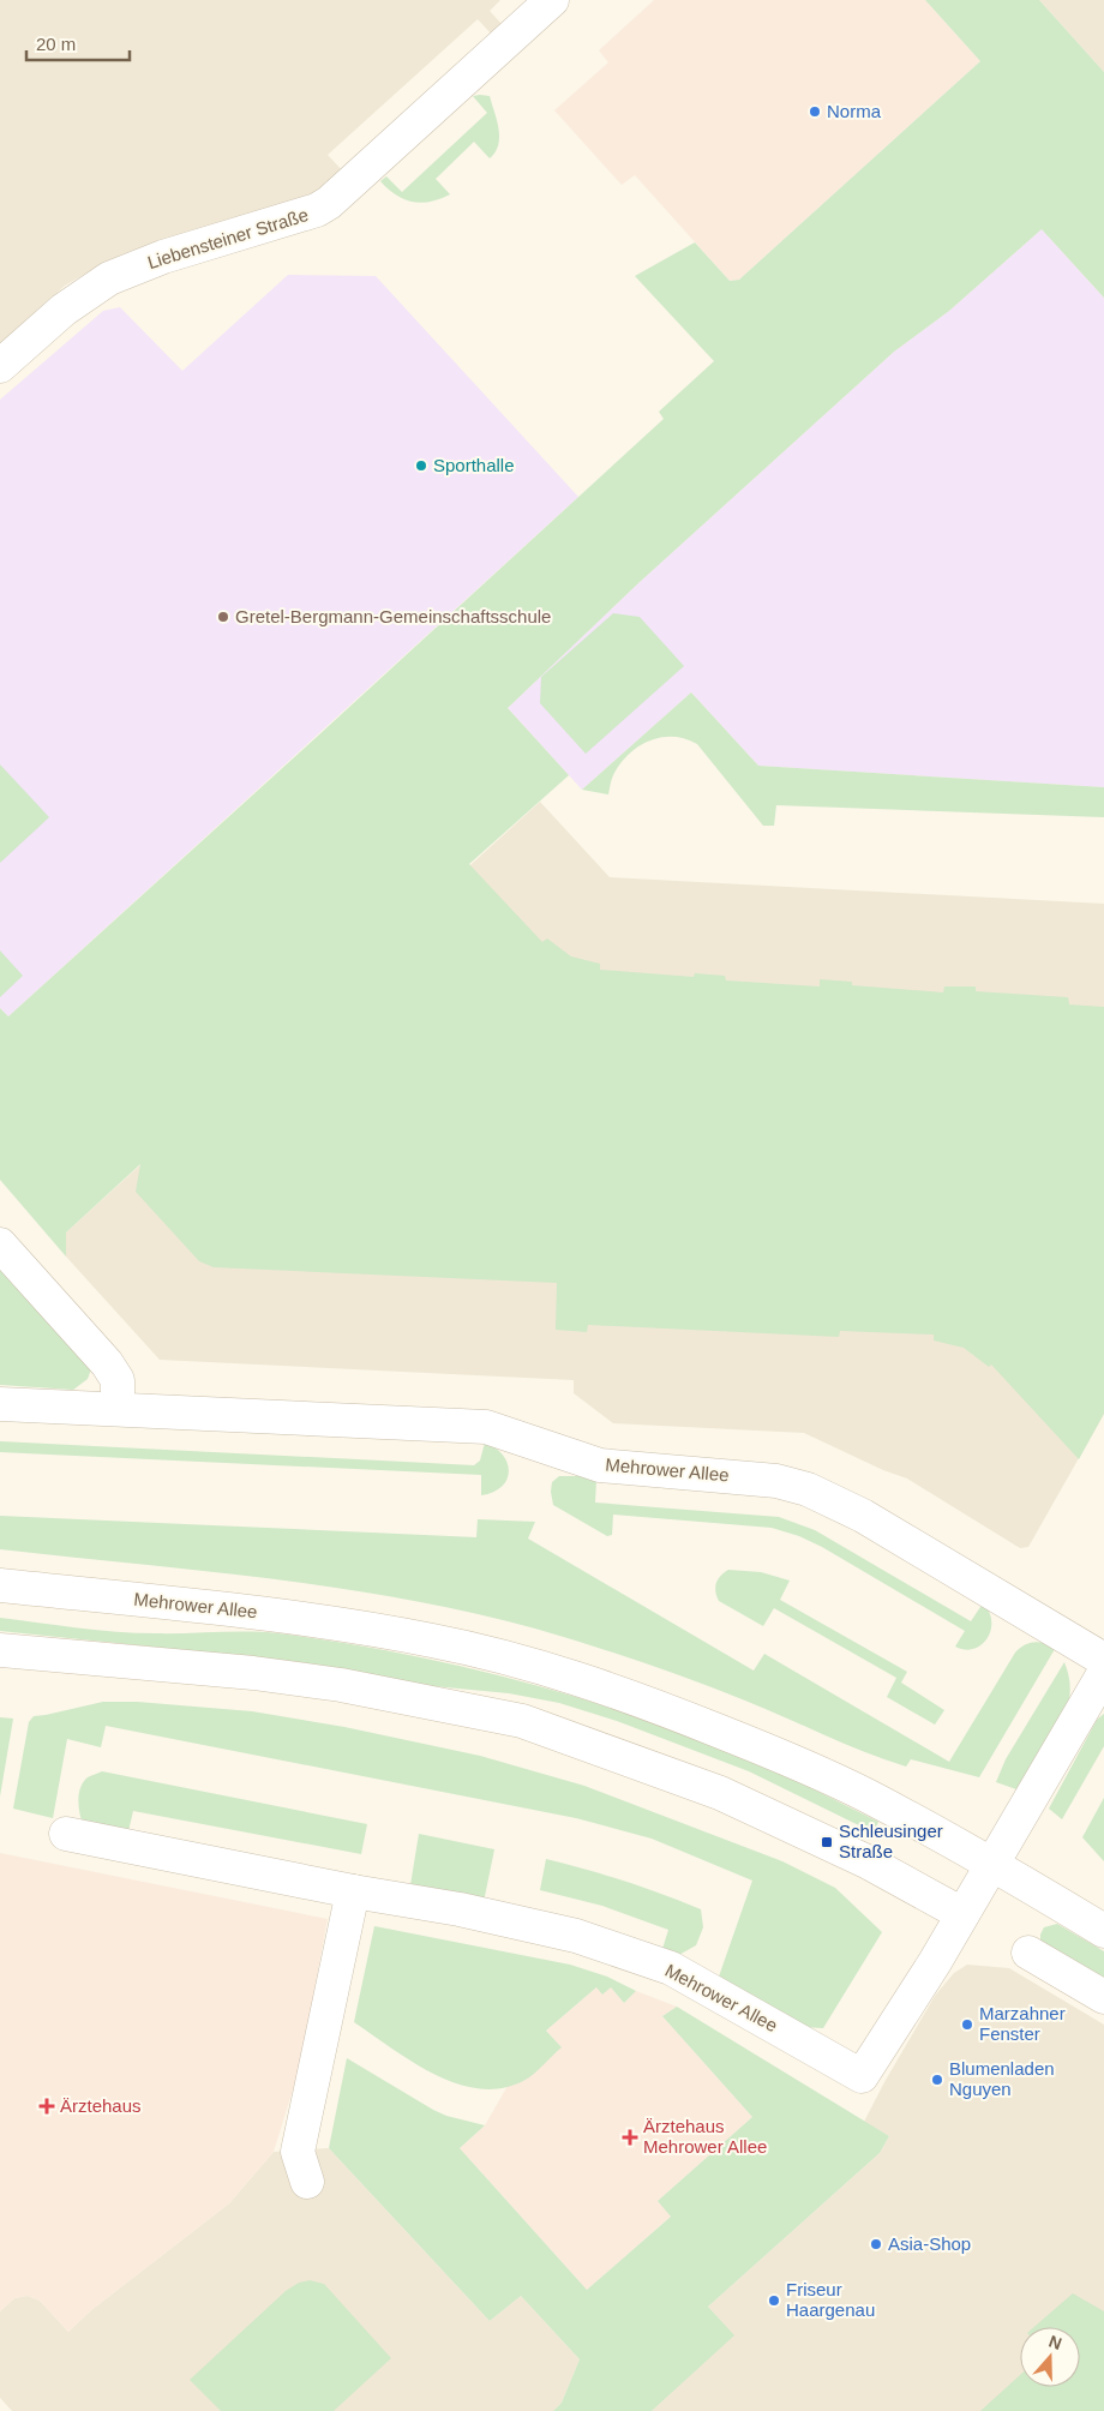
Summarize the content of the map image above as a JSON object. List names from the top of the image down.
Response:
{
  "streets": {
    "street": ["Liebensteiner Straße", "Mehrower Allee"]
  },
  "places": {
    "other": [
      "Norma",
      "Sporthalle",
      "Gretel-Bergmann-Gemeinschaftsschule",
      "Marzahner Fenster",
      "Blumenladen Nguyen",
      "Asia-Shop",
      "Friseur Haargenau"
    ],
    "transit": ["Schleusinger Straße"],
    "health": ["Ärztehaus", "Ärztehaus Mehrower Allee"]
  },
  "scale_bar": "20 m",
  "north": "top"
}
